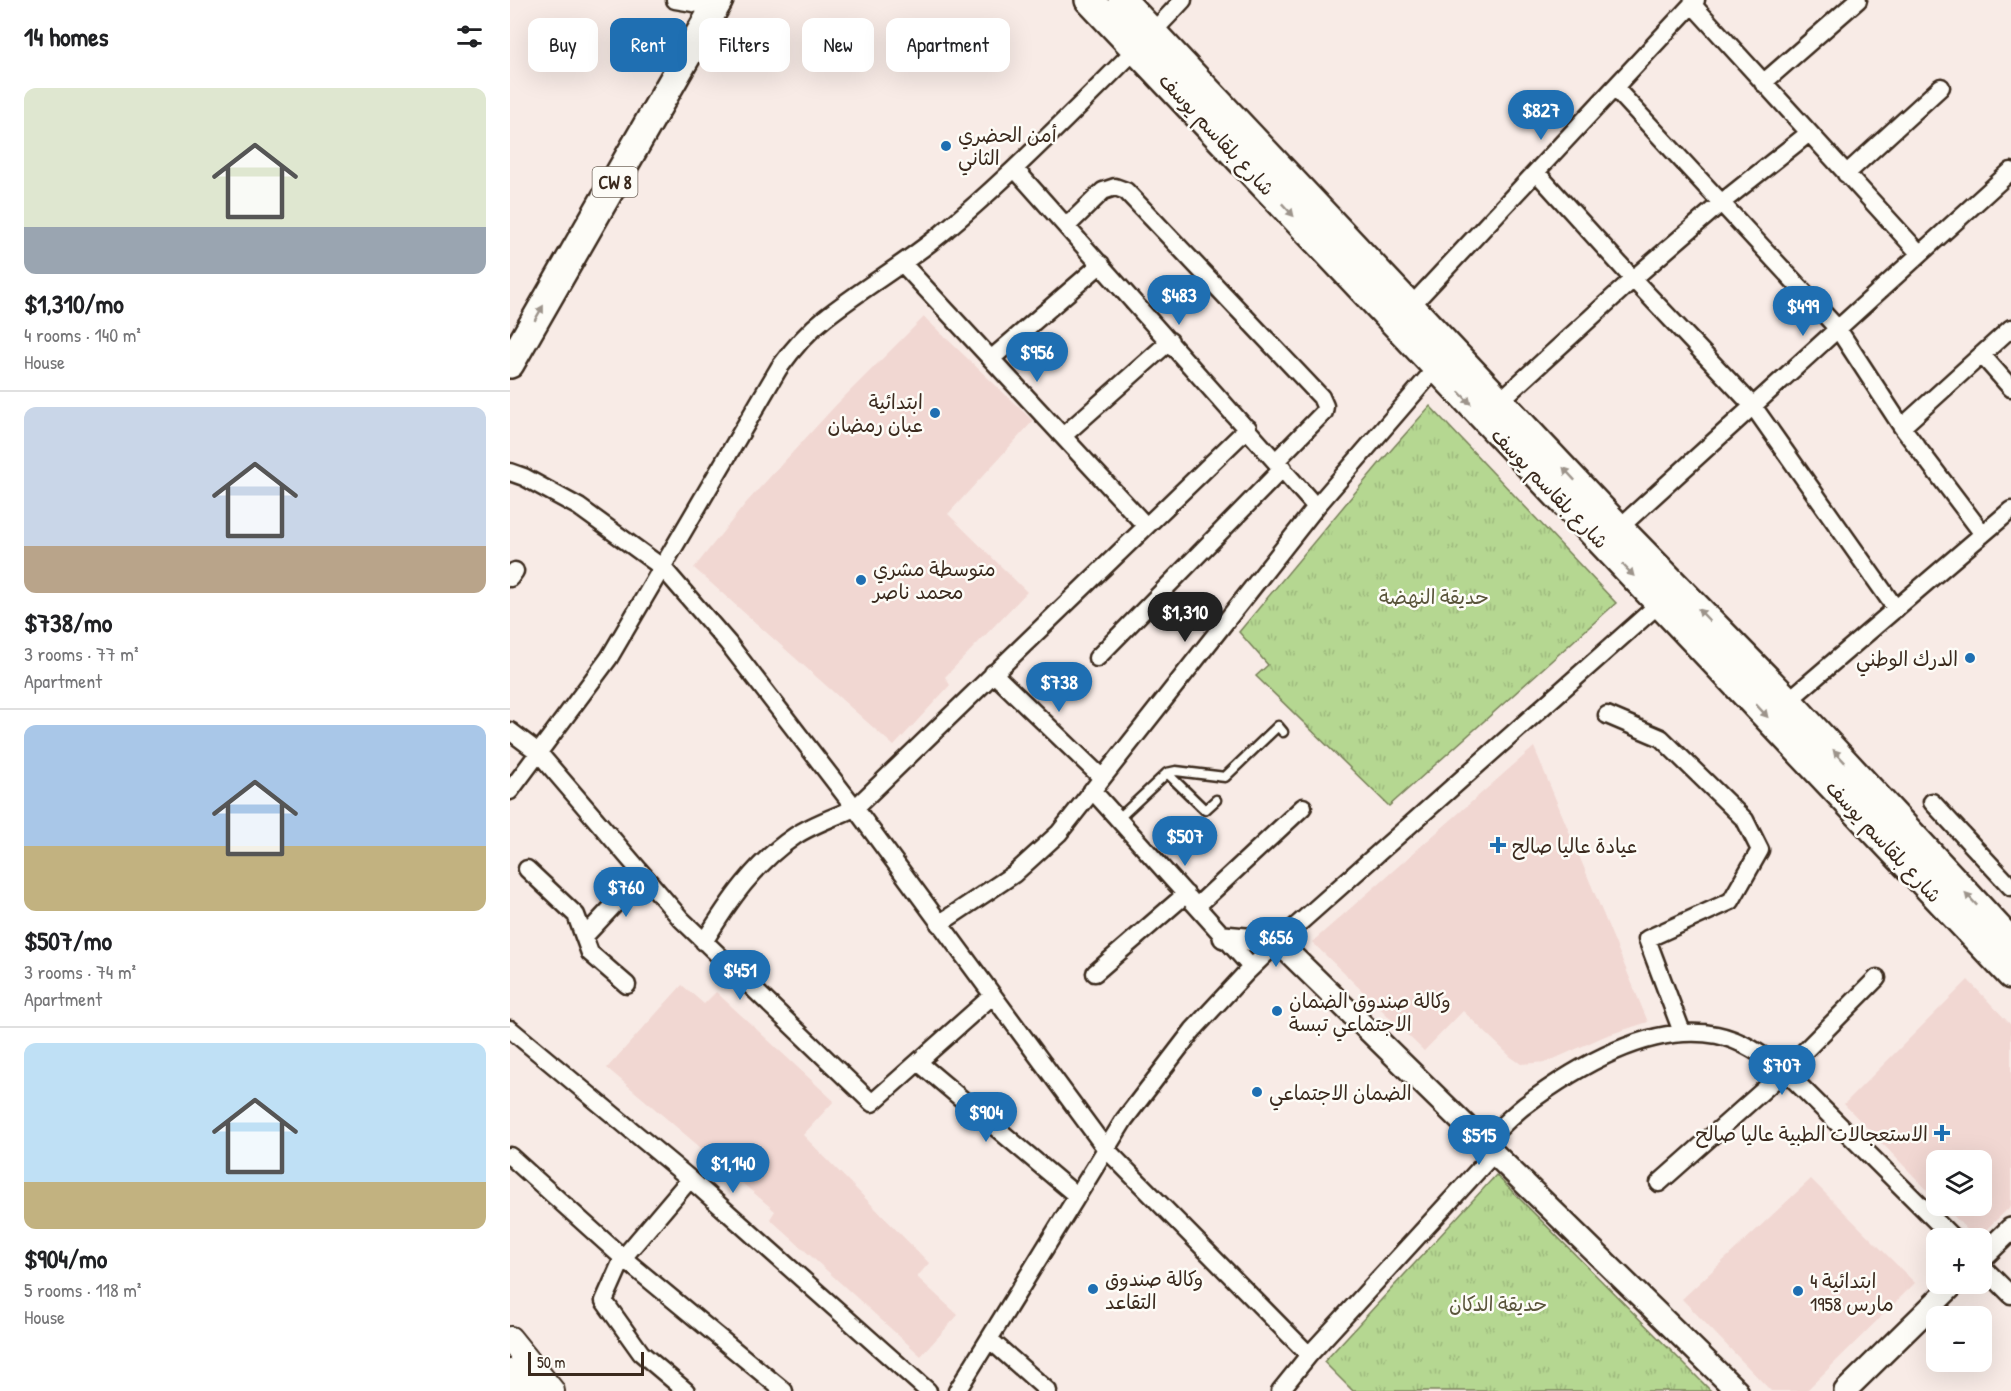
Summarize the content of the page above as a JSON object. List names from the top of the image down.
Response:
{
  "streets": {
    "main road": ["شارع بلقاسم يوسف", "CW 8"]
  },
  "parks": ["حديقة النهضة", "حديقة الدكان"],
  "places": {
    "other": [
      "أمن الحضري الثاني",
      "ابتدائية عبان رمضان",
      "متوسطة مشري محمد ناصر",
      "الدرك الوطني",
      "وكالة صندوق الضمان الاجتماعي تبسة",
      "الضمان الاجتماعي",
      "وكالة صندوق التقاعد",
      "ابتدائية 4 مارس 1958"
    ],
    "health": ["عيادة عاليا صالح", "الاستعجالات الطبية عاليا صالح"]
  },
  "scale_bar": "50 m",
  "page": {
    "heading": "14 homes",
    "chip": [
      "Buy",
      "Rent",
      "Filters",
      "New",
      "Apartment"
    ],
    "list": [
      {
        "name": "$1,310/mo",
        "note": "4 rooms · 140 m² · House"
      },
      {
        "name": "$738/mo",
        "note": "3 rooms · 77 m² · Apartment"
      },
      {
        "name": "$507/mo",
        "note": "3 rooms · 74 m² · Apartment"
      },
      {
        "name": "$904/mo",
        "note": "5 rooms · 118 m² · House"
      }
    ],
    "price": [
      "$827",
      "$483",
      "$499",
      "$956",
      "$1,310",
      "$738",
      "$507",
      "$760",
      "$656",
      "$451",
      "$707",
      "$904",
      "$515",
      "$1,140"
    ],
    "map_buttons": ["+", "−"],
    "scale": "50 m"
  }
}
